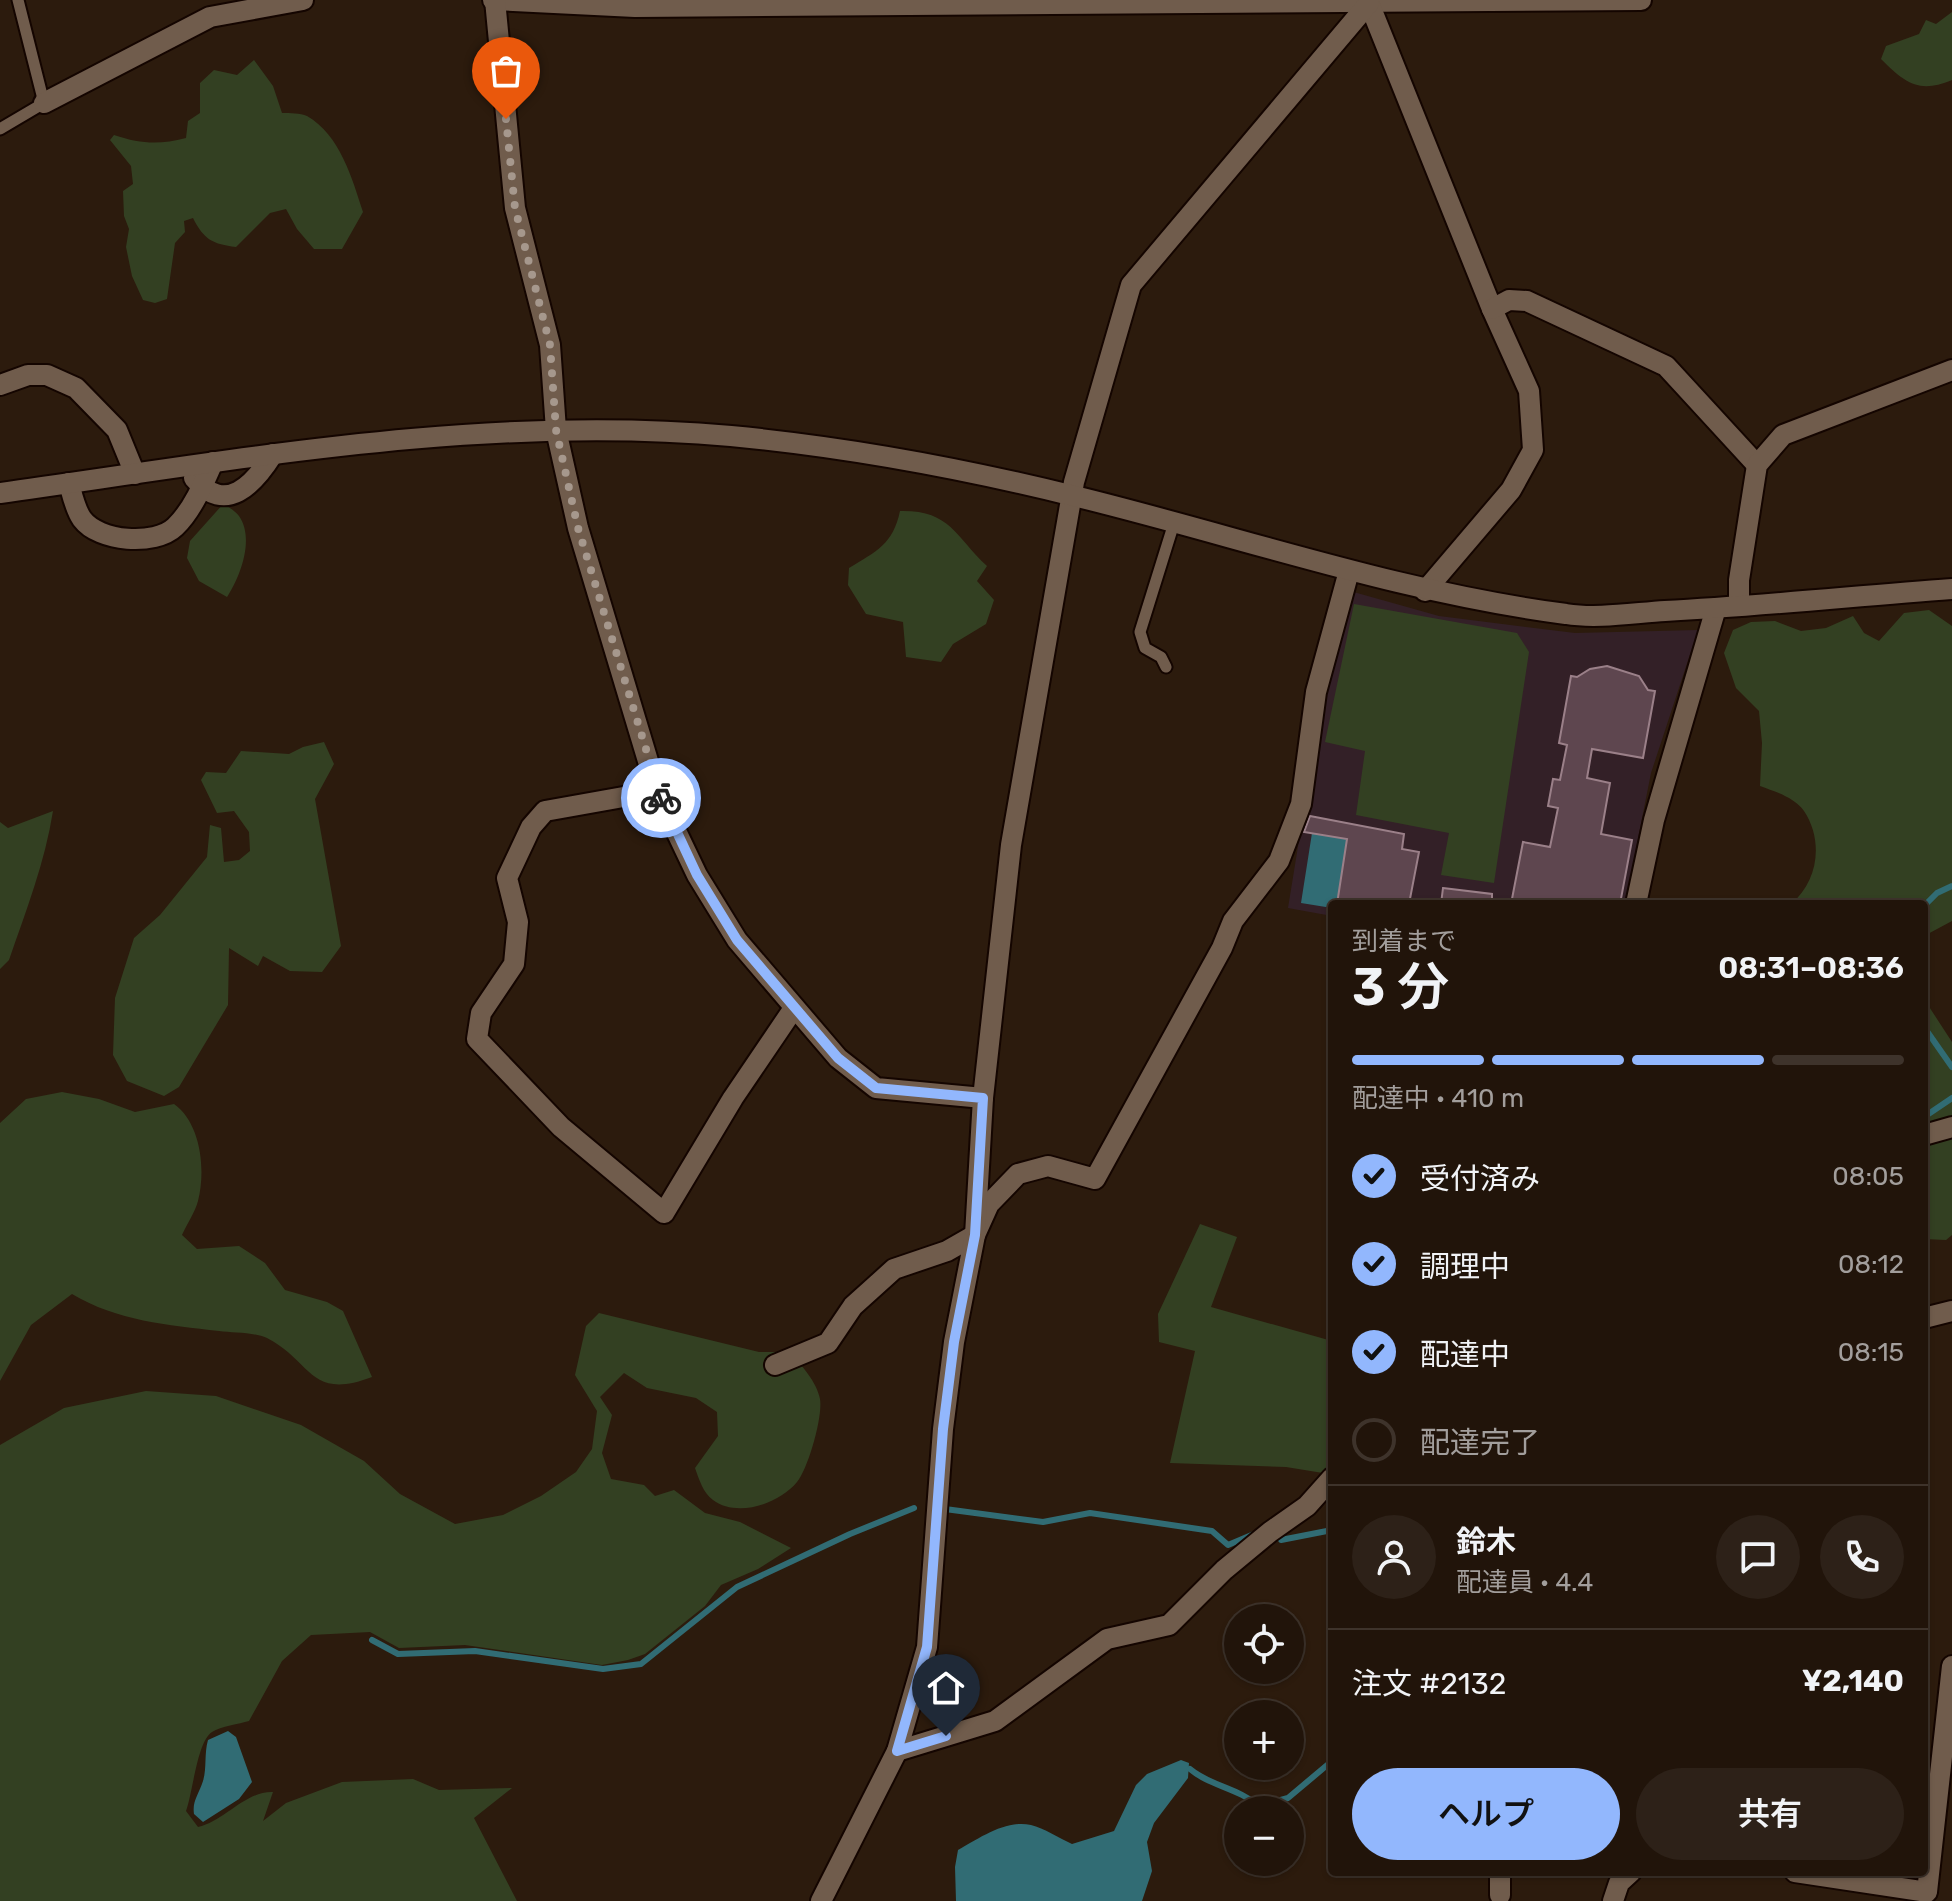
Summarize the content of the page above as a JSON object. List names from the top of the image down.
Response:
{
  "page": {
    "heading": ["3 分", "到着まで", "08:31–08:36"],
    "panel": [
      "鈴木",
      "配達員 · 4.4",
      "注文 #2132",
      "¥2,140"
    ],
    "bar": "配達中 · 410 m",
    "list": [
      ["受付済み", "08:05"],
      ["調理中", "08:12"],
      ["配達中", "08:15"],
      "配達完了"
    ],
    "map_buttons": ["+", "−"],
    "buttons": ["ヘルプ", "共有"]
  }
}
